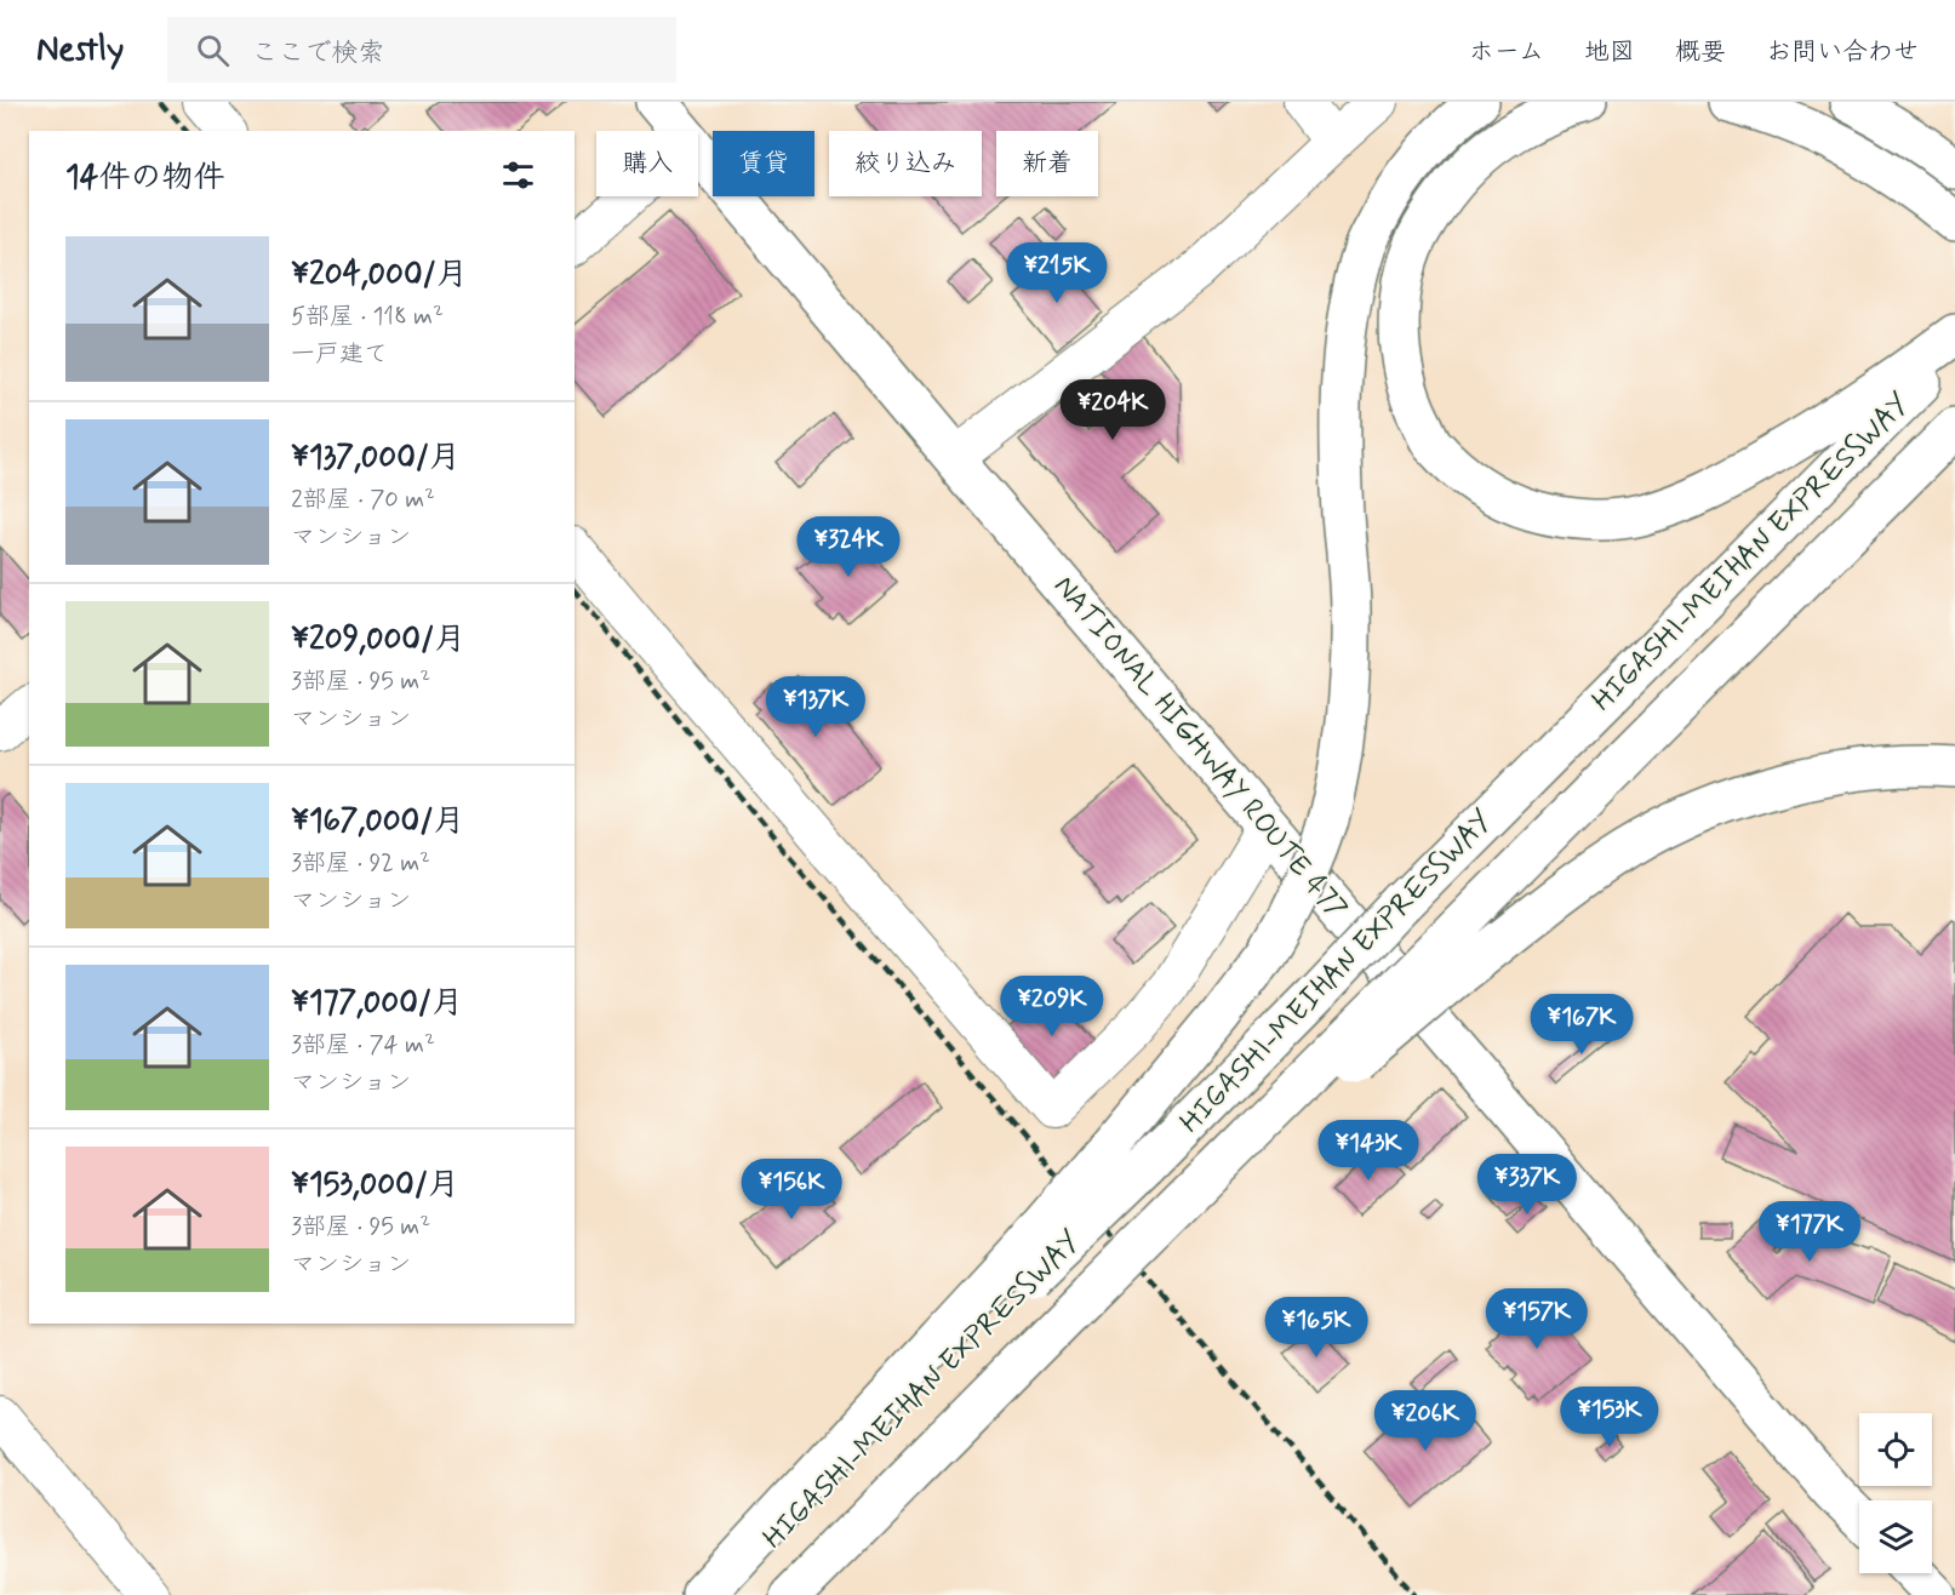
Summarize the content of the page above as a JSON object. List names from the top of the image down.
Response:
{
  "streets": {
    "highway": ["HIGASHI-MEIHAN EXPRESSWAY", "NATIONAL HIGHWAY ROUTE 477"]
  },
  "page": {
    "header": "Nestly",
    "search": "ここで検索",
    "nav": [
      "ホーム",
      "地図",
      "概要",
      "お問い合わせ"
    ],
    "chip": [
      "購入",
      "賃貸",
      "絞り込み",
      "新着"
    ],
    "heading": "14件の物件",
    "list": [
      {
        "name": "¥204,000/月",
        "note": "5部屋 · 118 m² · 一戸建て"
      },
      {
        "name": "¥137,000/月",
        "note": "2部屋 · 70 m² · マンション"
      },
      {
        "name": "¥209,000/月",
        "note": "3部屋 · 95 m² · マンション"
      },
      {
        "name": "¥167,000/月",
        "note": "3部屋 · 92 m² · マンション"
      },
      {
        "name": "¥177,000/月",
        "note": "3部屋 · 74 m² · マンション"
      },
      {
        "name": "¥153,000/月",
        "note": "3部屋 · 95 m² · マンション"
      }
    ],
    "price": [
      "¥215K",
      "¥204K",
      "¥324K",
      "¥137K",
      "¥209K",
      "¥167K",
      "¥143K",
      "¥337K",
      "¥156K",
      "¥177K",
      "¥157K",
      "¥165K",
      "¥153K",
      "¥206K"
    ]
  }
}
